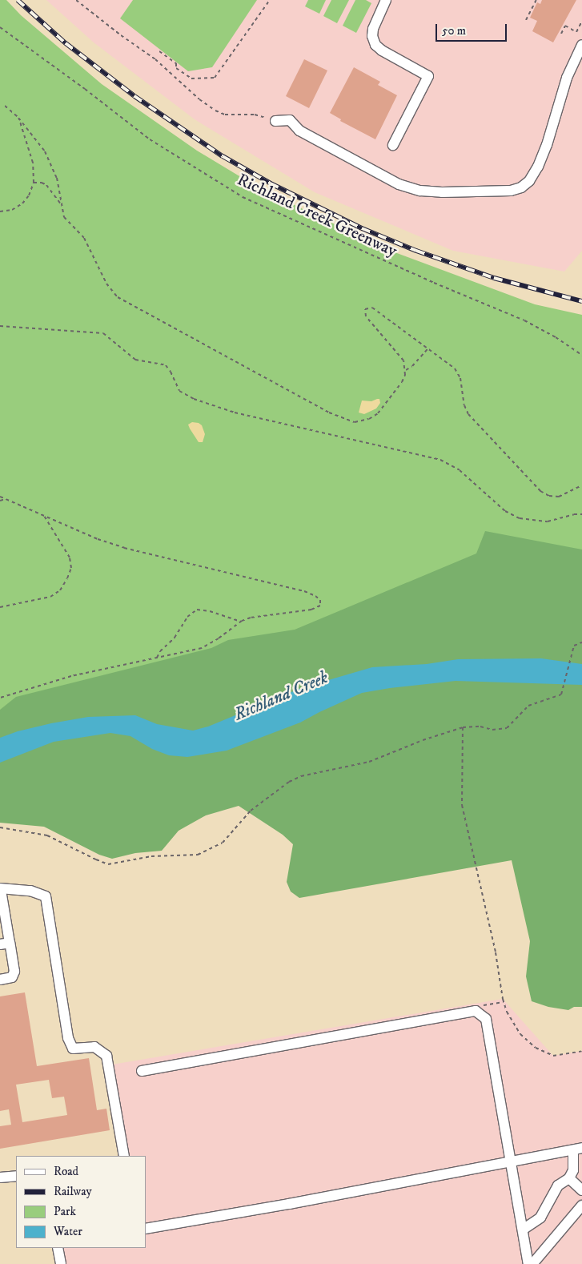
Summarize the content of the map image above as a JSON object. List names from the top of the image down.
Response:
{
  "streets": {
    "path": ["Richland Creek Greenway"]
  },
  "water": ["Richland Creek"],
  "legend": [
    "Road",
    "Railway",
    "Park",
    "Water"
  ],
  "scale_bar": "50 m"
}
